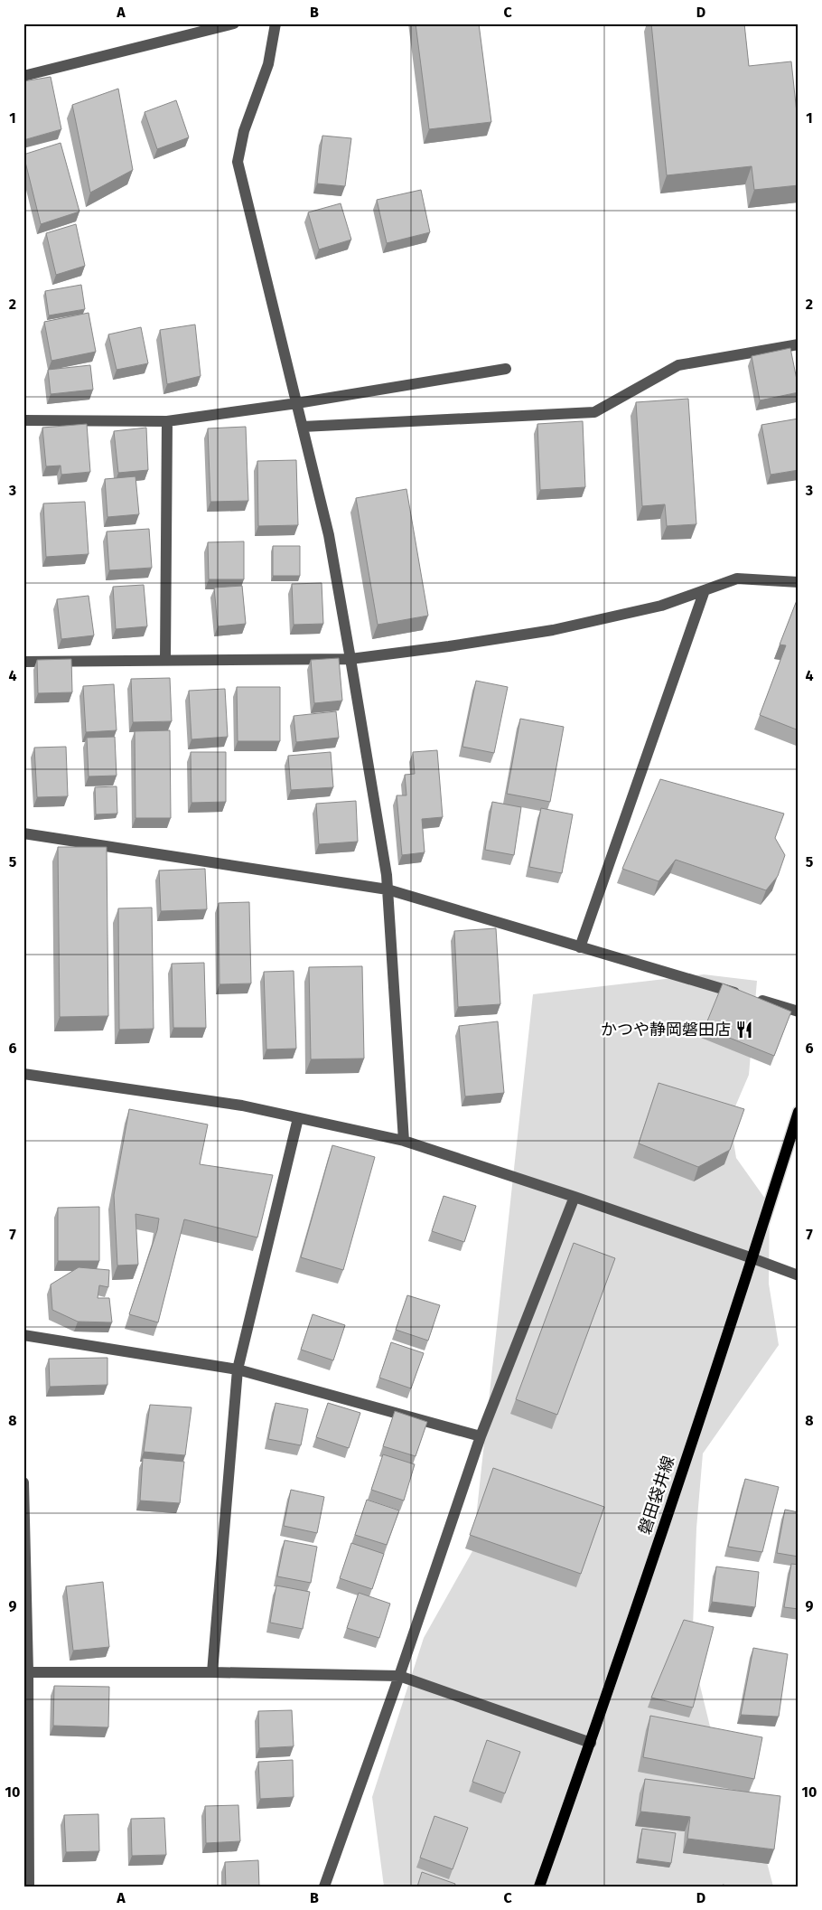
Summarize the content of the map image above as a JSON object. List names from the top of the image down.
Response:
{
  "streets": {
    "main road": ["磐田袋井線"]
  },
  "places": {
    "restaurant": ["かつや静岡磐田店"]
  },
  "grid": {
    "columns": [
      "A",
      "B",
      "C",
      "D"
    ],
    "rows": [
      "1",
      "2",
      "3",
      "4",
      "5",
      "6",
      "7",
      "8",
      "9",
      "10"
    ]
  }
}
